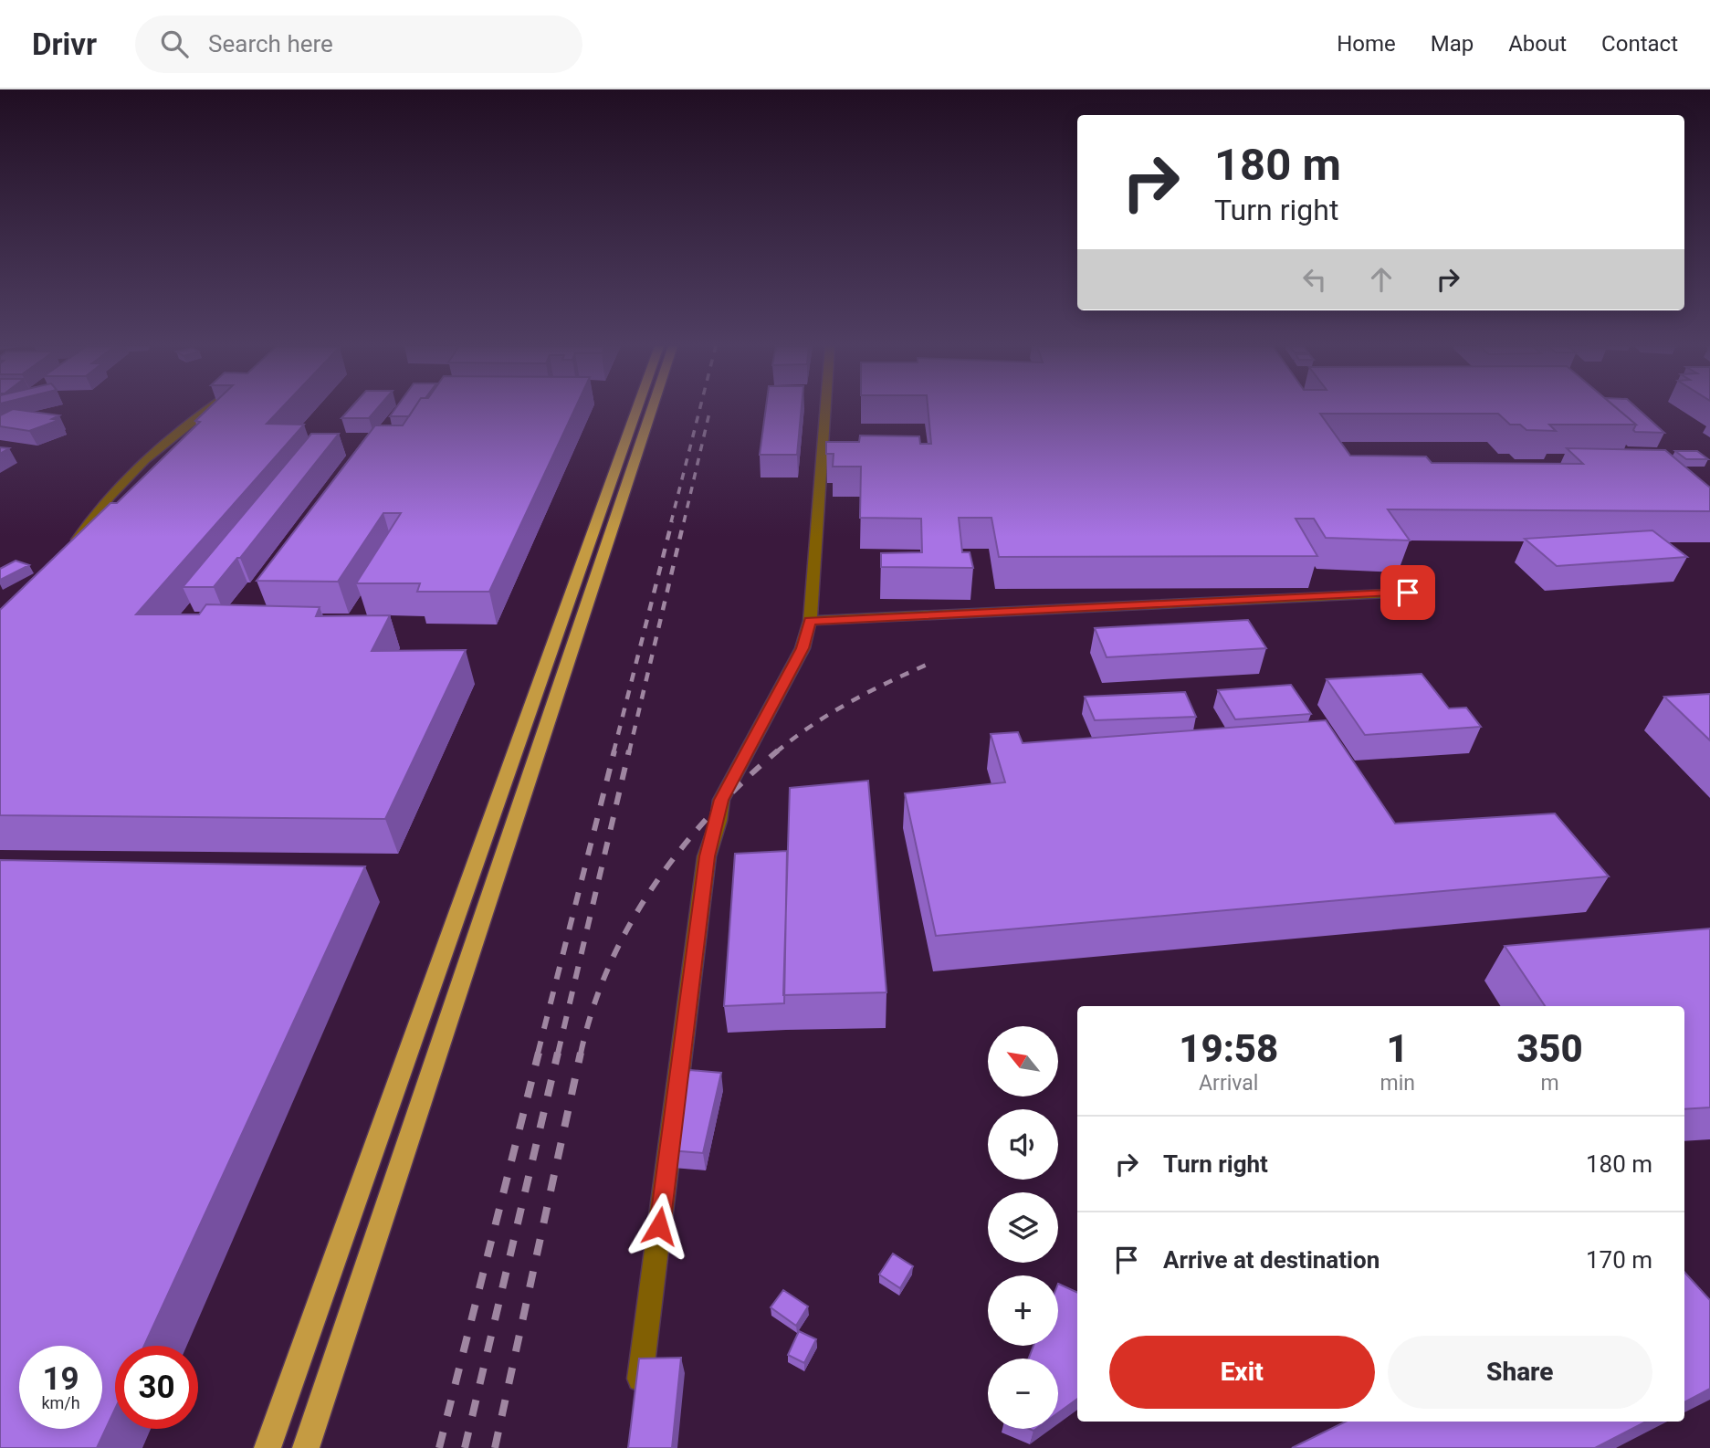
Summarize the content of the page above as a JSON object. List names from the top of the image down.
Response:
{
  "north": "top left",
  "page": {
    "header": "Drivr",
    "search": "Search here",
    "nav": [
      "Home",
      "Map",
      "About",
      "Contact"
    ],
    "turn": ["180 m", "Turn right"],
    "eta": [
      "19:58",
      "Arrival",
      "1",
      "min",
      "350",
      "m"
    ],
    "map_buttons": ["+", "−"],
    "list": [
      {
        "name": "Turn right",
        "value": "180 m"
      },
      {
        "name": "Arrive at destination",
        "value": "170 m"
      }
    ],
    "buttons": ["Exit", "Share"],
    "speed": "19 km/h",
    "limit": "30"
  }
}
